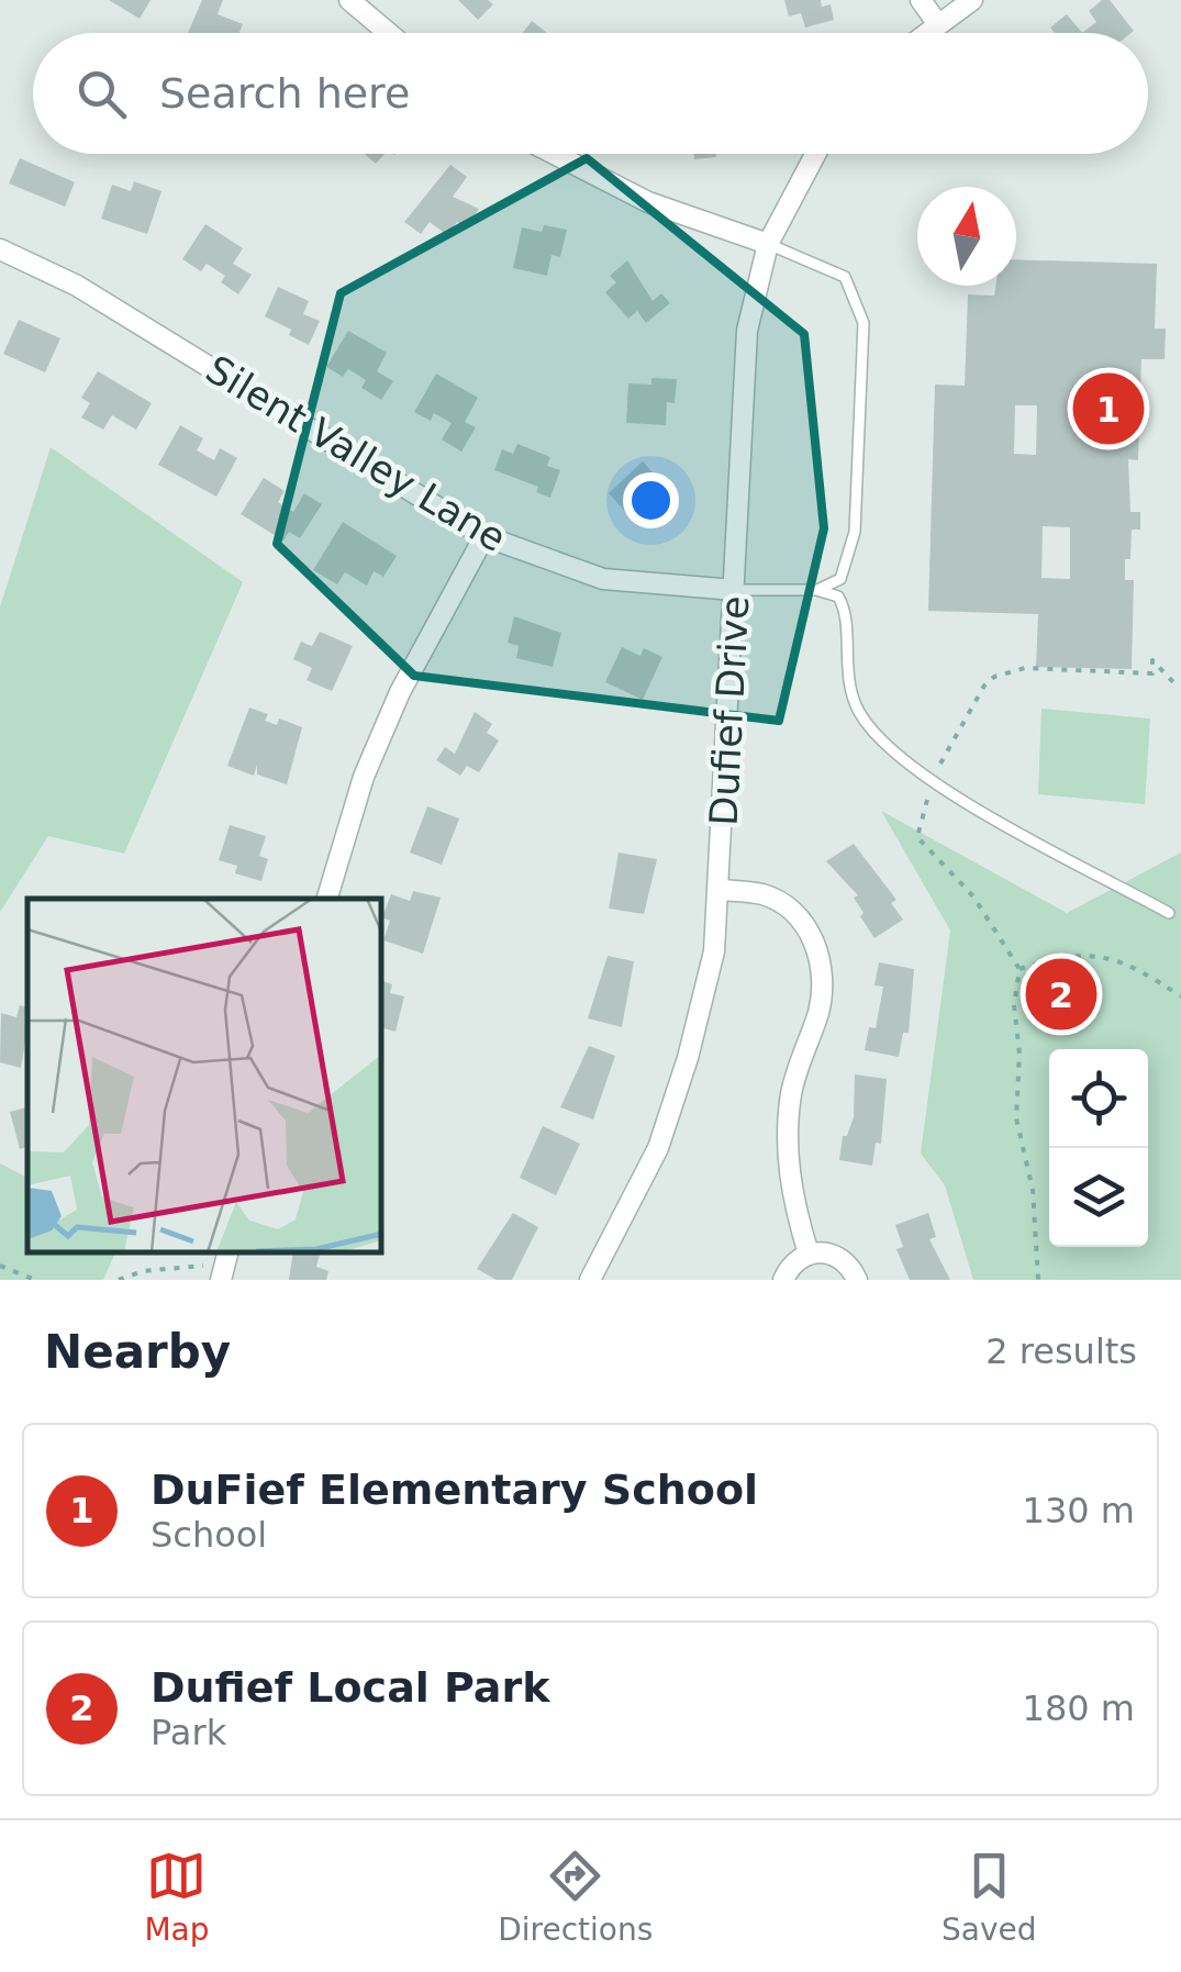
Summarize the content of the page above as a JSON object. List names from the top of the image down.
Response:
{
  "streets": {
    "street": ["Silent Valley Lane", "Dufief Drive"]
  },
  "crossings": [
    ["Silent Valley Lane", "Dufief Drive"]
  ],
  "north": "top",
  "page": {
    "search": "Search here",
    "pins": ["1", "2"],
    "heading": ["Nearby", "2 results"],
    "list": [
      {
        "mark": "1",
        "name": "DuFief Elementary School",
        "note": "School",
        "value": "130 m"
      },
      {
        "mark": "2",
        "name": "Dufief Local Park",
        "note": "Park",
        "value": "180 m"
      }
    ],
    "nav": ["Map", "Directions", "Saved"]
  }
}
